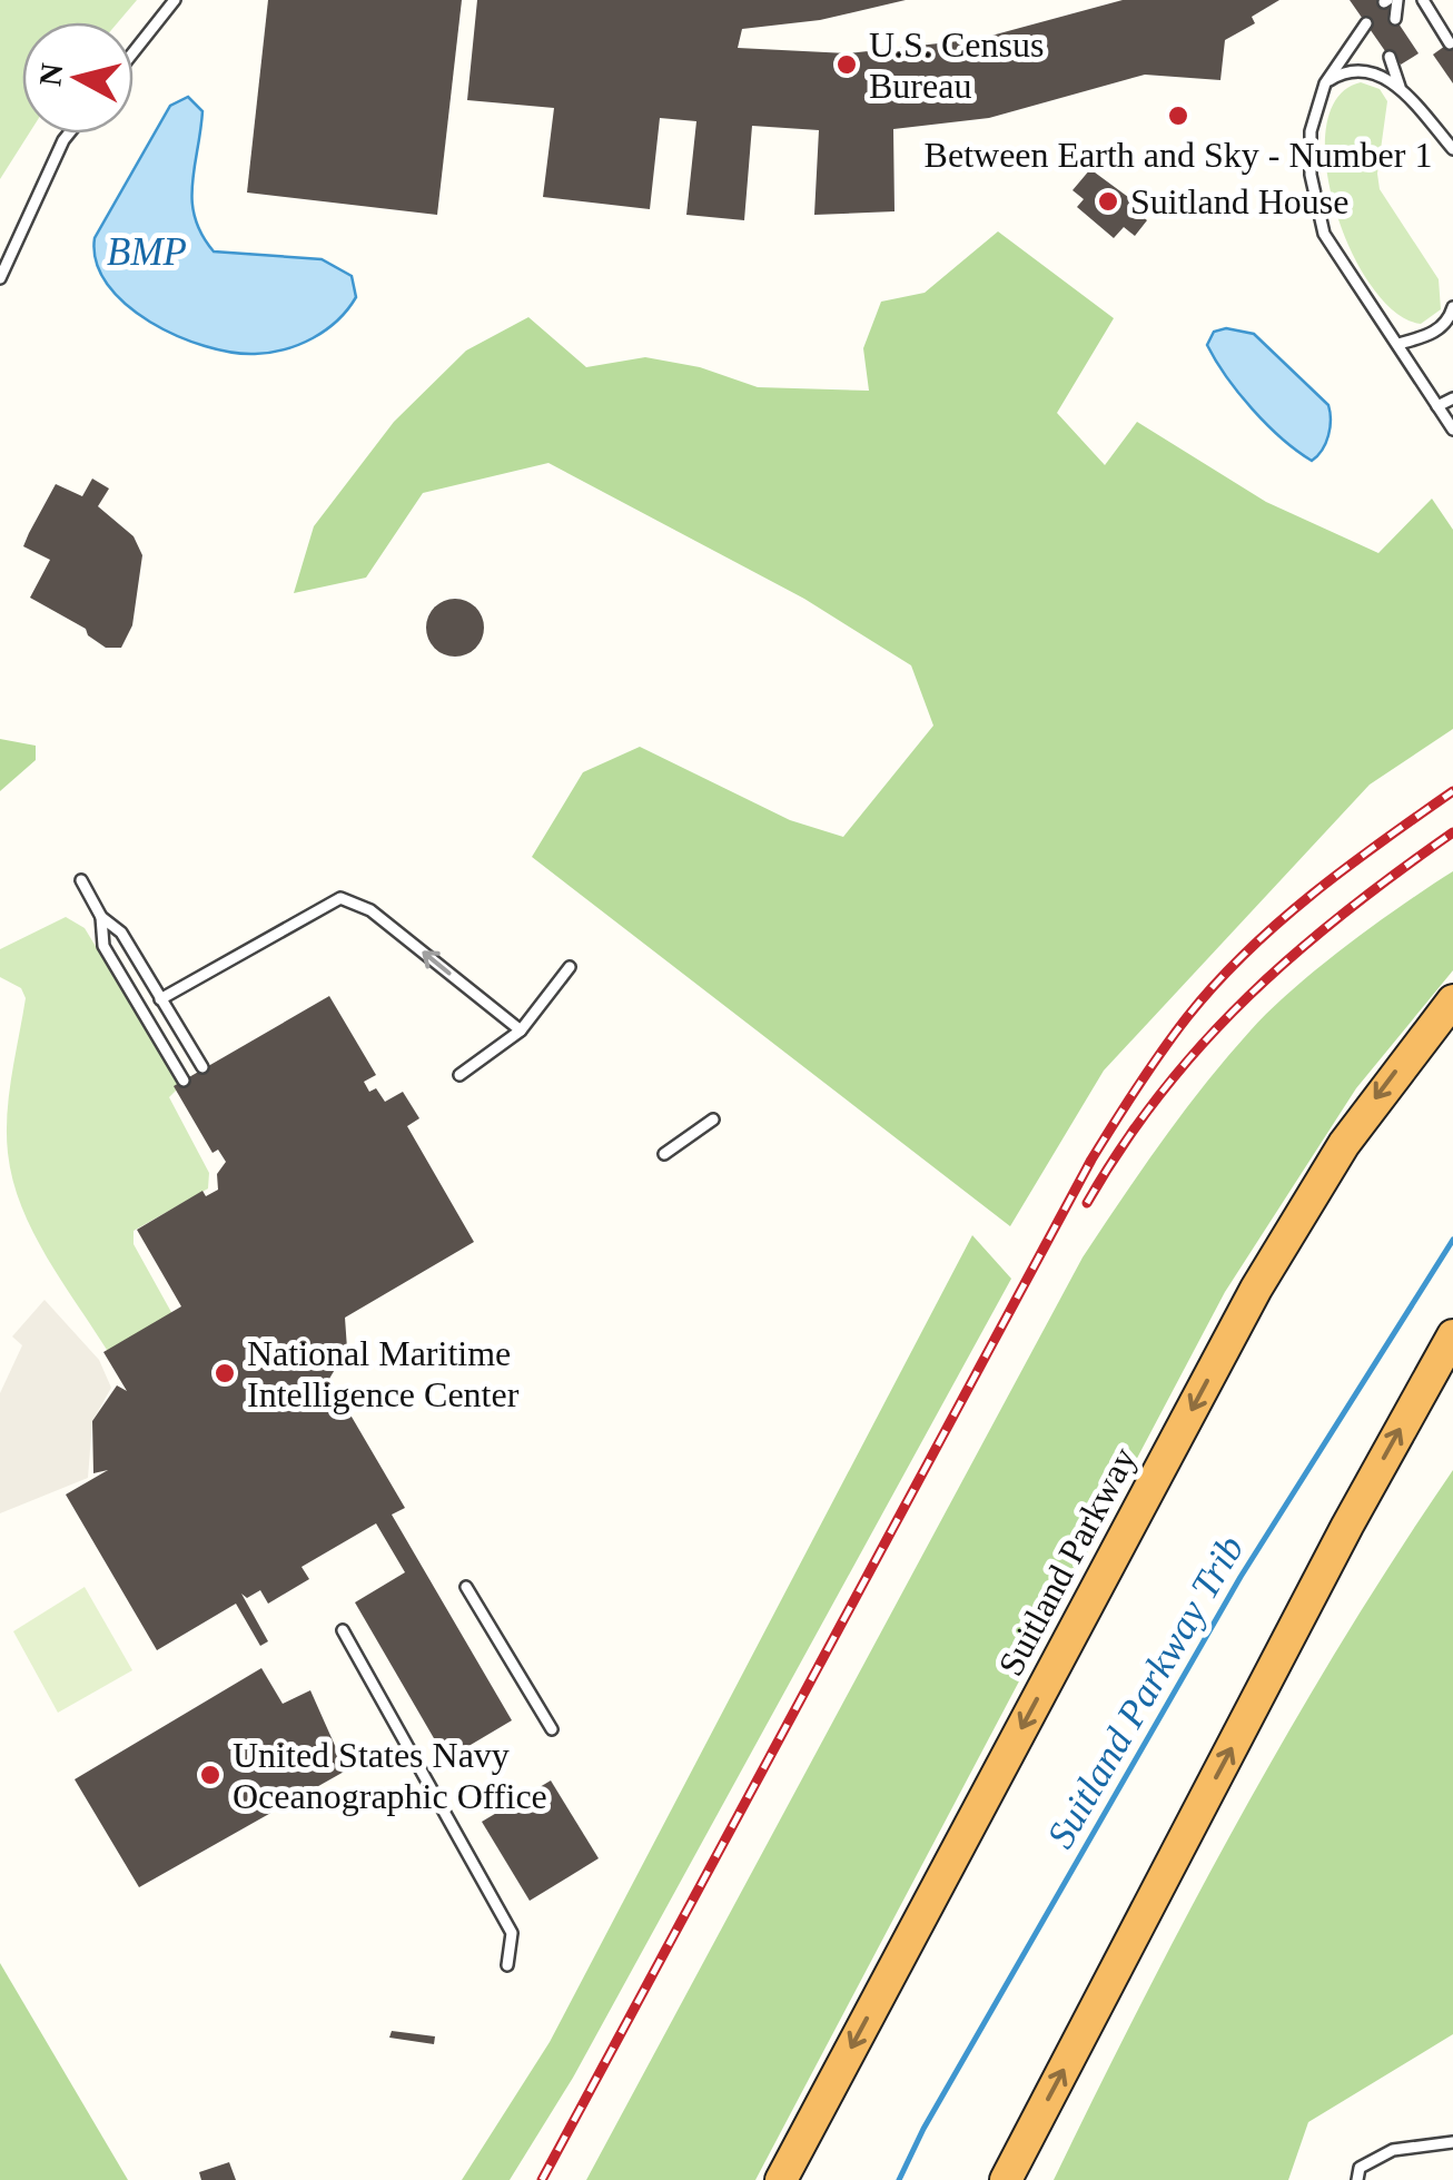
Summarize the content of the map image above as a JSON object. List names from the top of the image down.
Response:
{
  "streets": {
    "highway": ["Suitland Parkway"]
  },
  "water": ["BMP", "Suitland Parkway Trib"],
  "places": [
    "U.S. Census Bureau",
    "Between Earth and Sky - Number 1",
    "Suitland House",
    "National Maritime Intelligence Center",
    "United States Navy Oceanographic Office"
  ],
  "north": "left"
}
